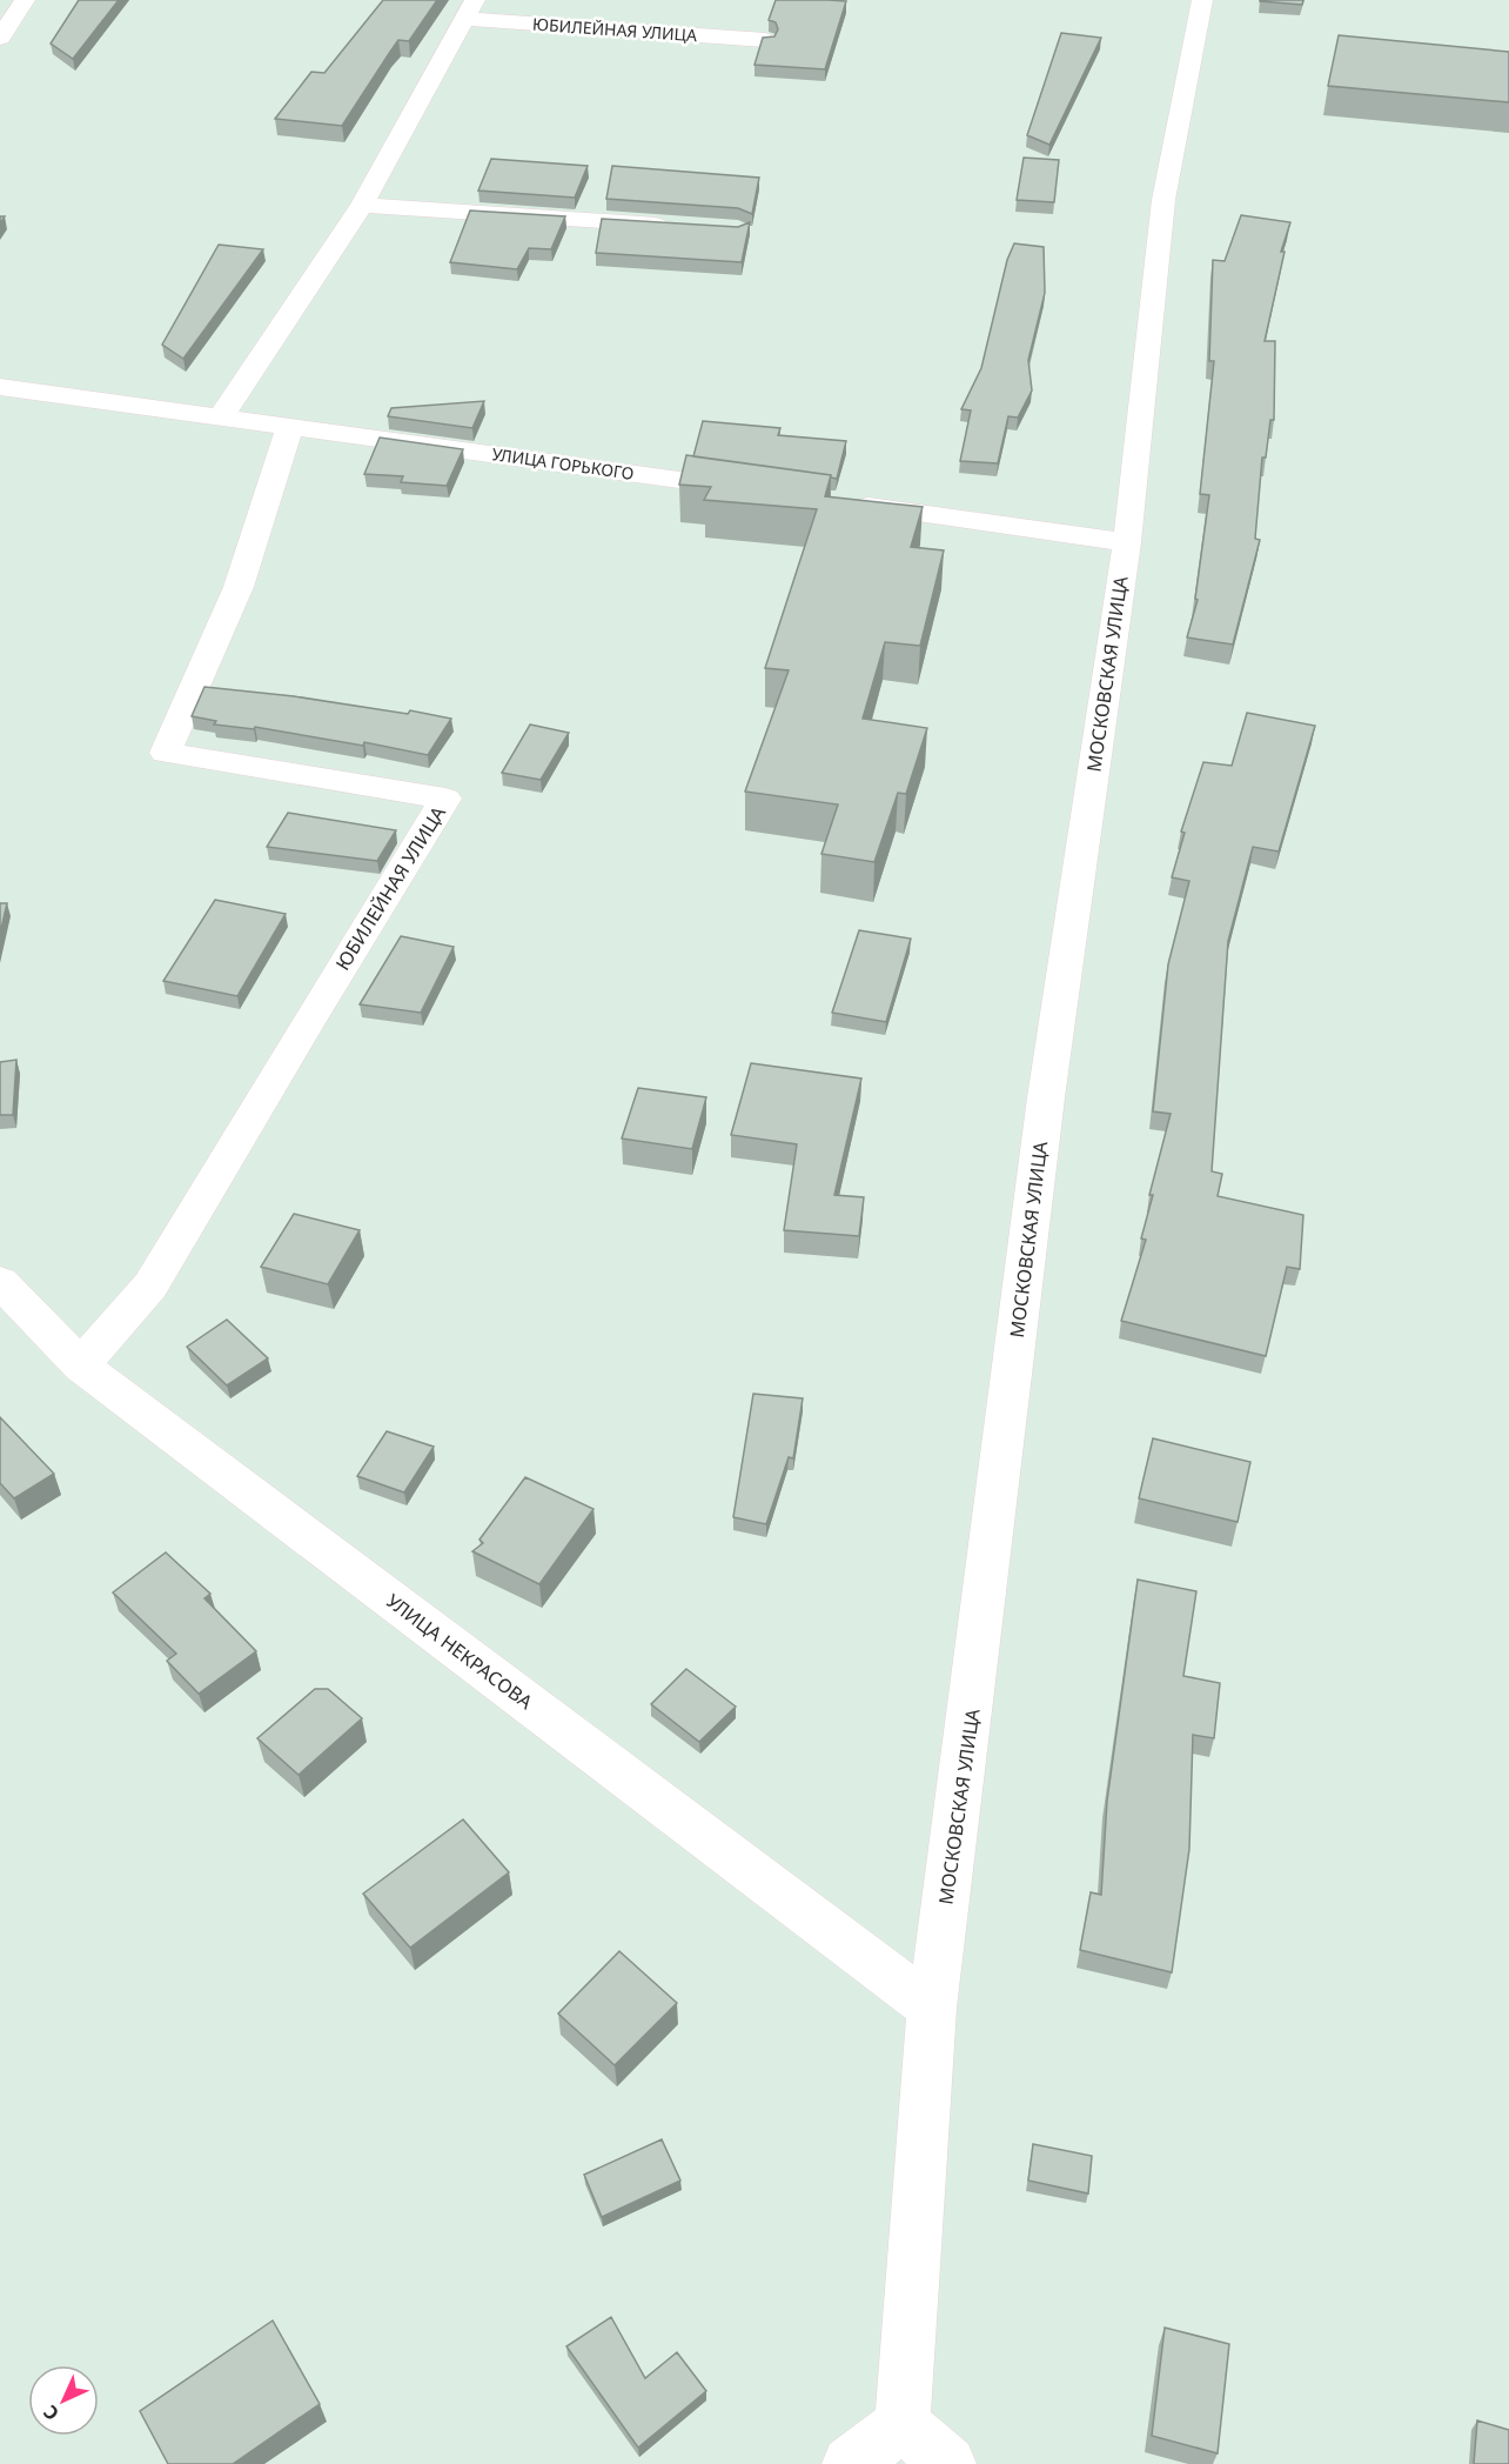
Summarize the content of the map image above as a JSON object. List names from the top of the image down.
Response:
{
  "streets": {
    "street": [
      "ЮБИЛЕЙНАЯ УЛИЦА",
      "УЛИЦА ГОРЬКОГО",
      "МОСКОВСКАЯ УЛИЦА",
      "УЛИЦА НЕКРАСОВА"
    ]
  },
  "crossings": [
    ["ЮБИЛЕЙНАЯ УЛИЦА", "УЛИЦА ГОРЬКОГО"],
    ["ЮБИЛЕЙНАЯ УЛИЦА", "УЛИЦА НЕКРАСОВА"],
    ["МОСКОВСКАЯ УЛИЦА", "УЛИЦА НЕКРАСОВА"]
  ],
  "north": "bottom left"
}
